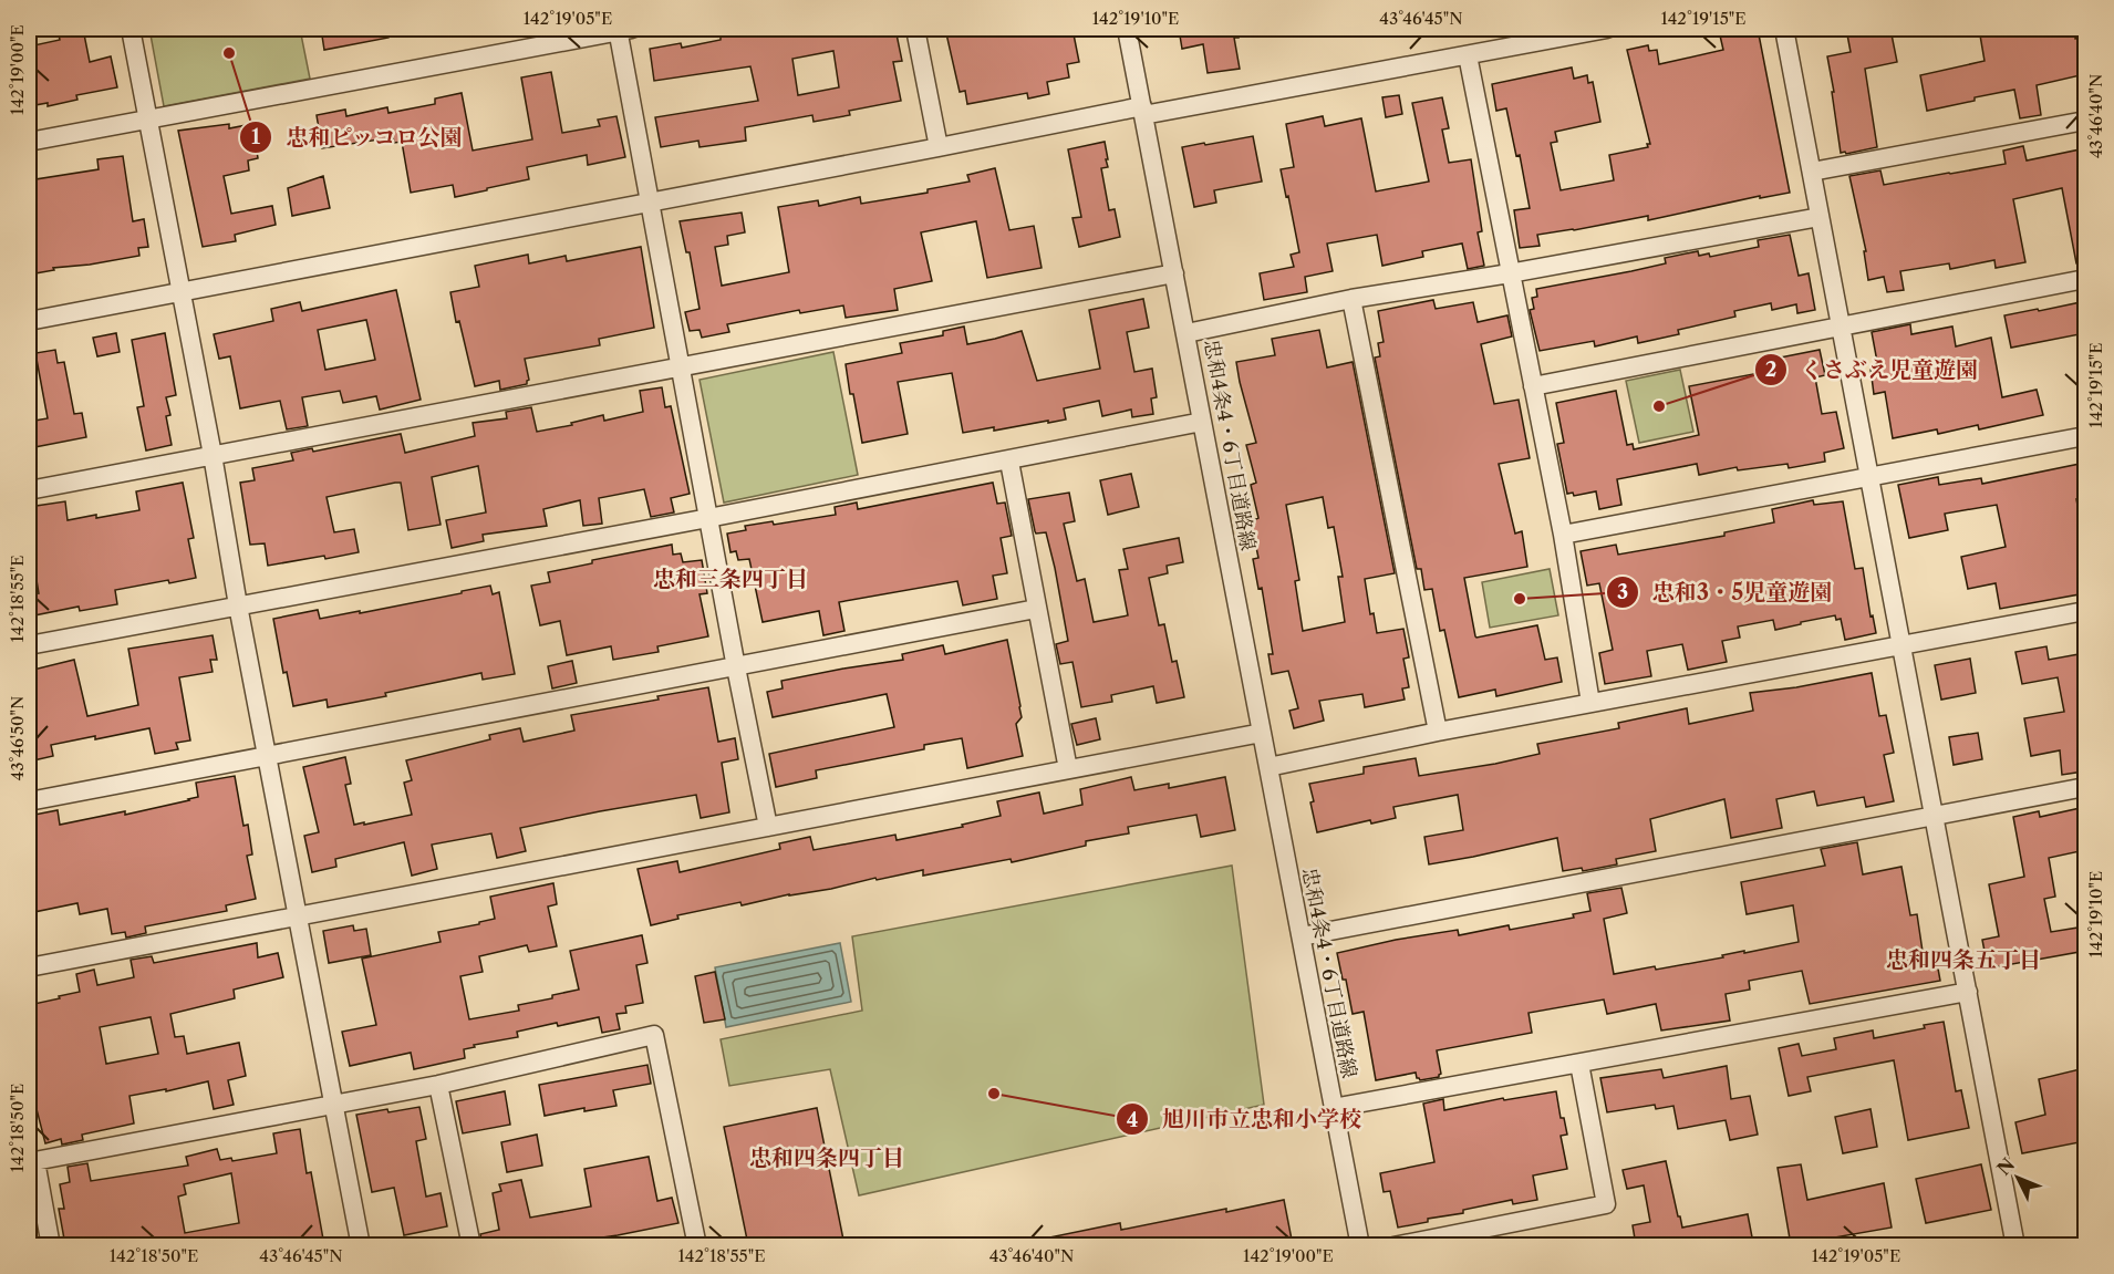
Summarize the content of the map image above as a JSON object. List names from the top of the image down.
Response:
{
  "streets": {
    "street": ["忠和4条4・6丁目道路線"]
  },
  "districts": ["忠和三条四丁目", "忠和四条五丁目", "忠和四条四丁目"],
  "places": [
    "忠和ピッコロ公園",
    "くさぶえ児童遊園",
    "忠和3・5児童遊園",
    "旭川市立忠和小学校"
  ],
  "north": "top left",
  "coordinates": [
    "142°19'05\"E",
    "142°19'10\"E",
    "43°46'45\"N",
    "142°19'15\"E",
    "142°19'00\"E",
    "43°46'40\"N",
    "142°18'55\"E",
    "43°46'50\"N",
    "142°18'50\"E"
  ]
}
